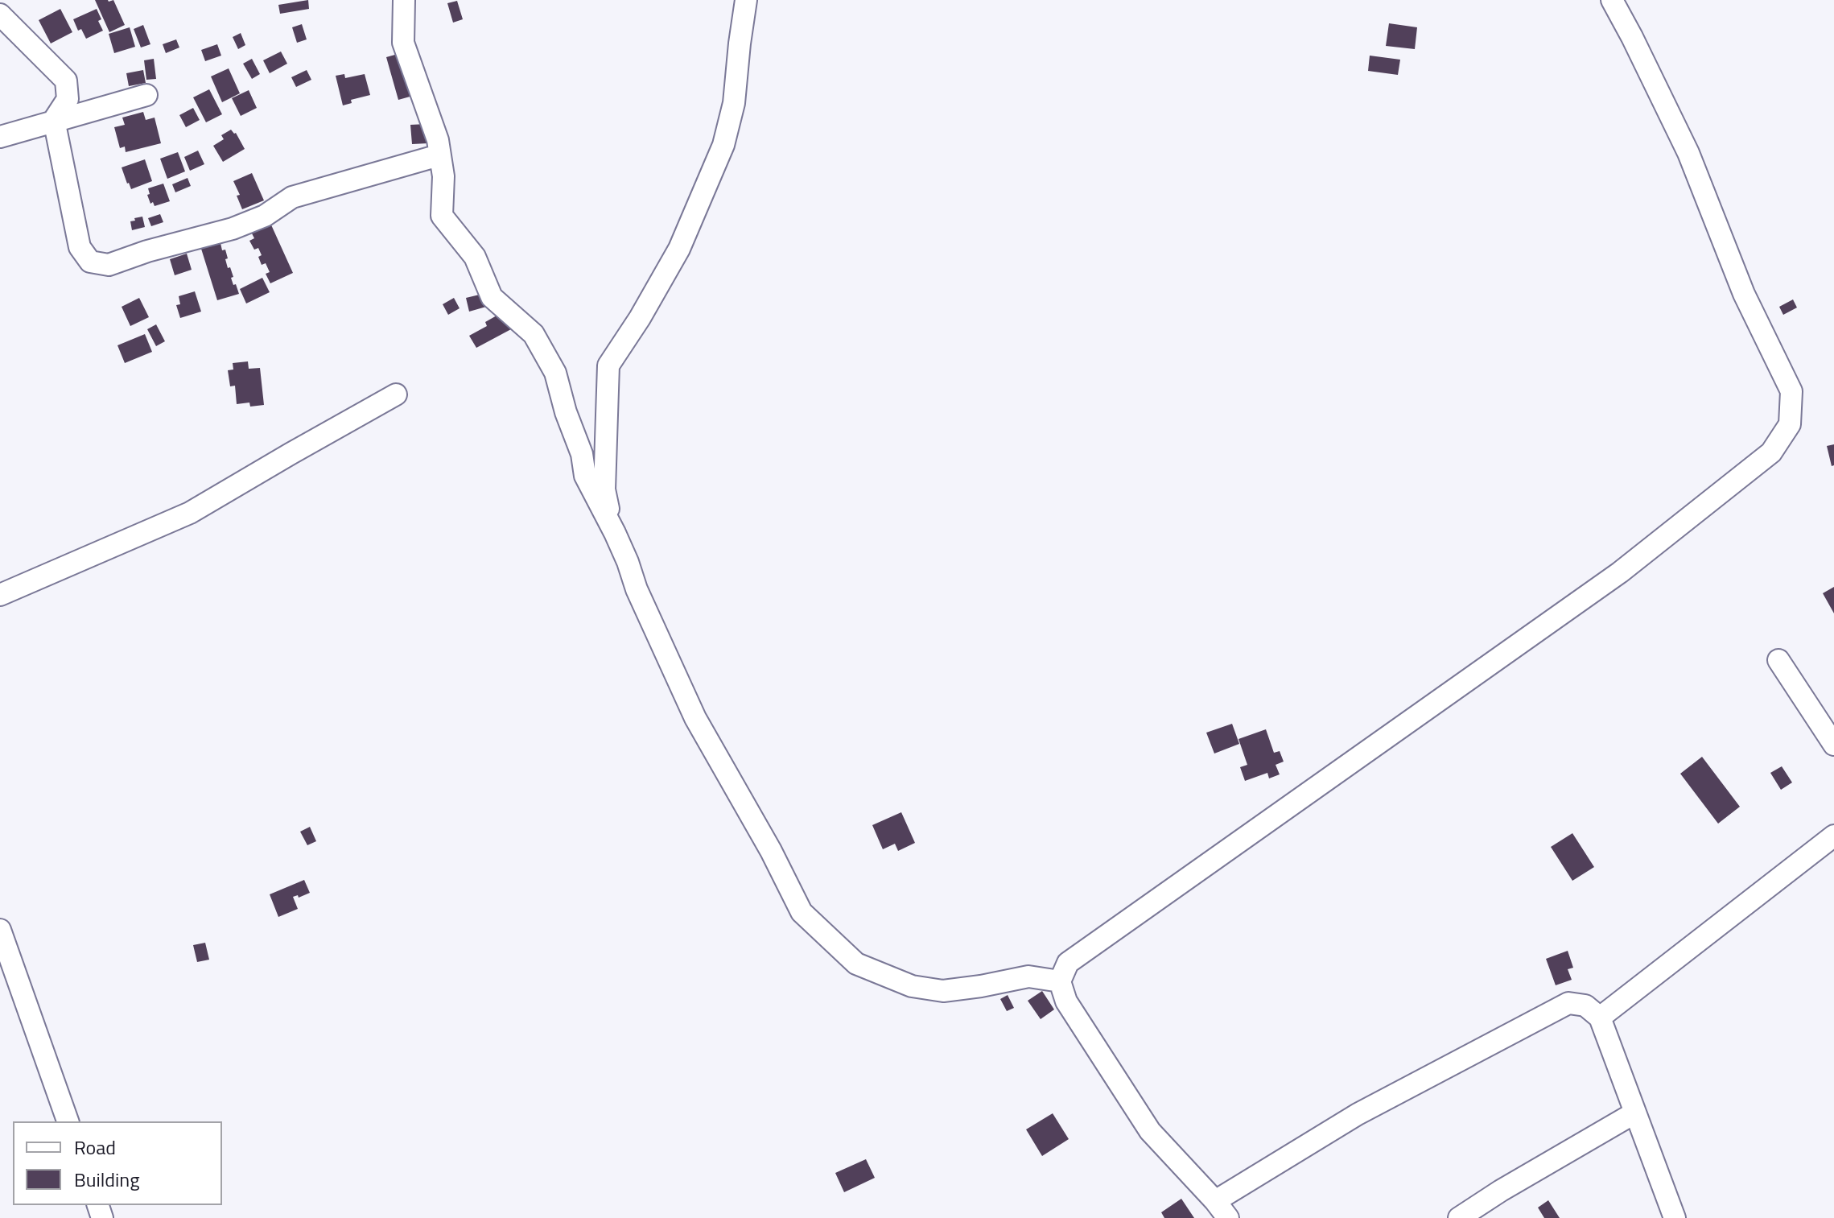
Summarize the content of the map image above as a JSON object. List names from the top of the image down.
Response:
{
  "legend": ["Road", "Building"]
}
